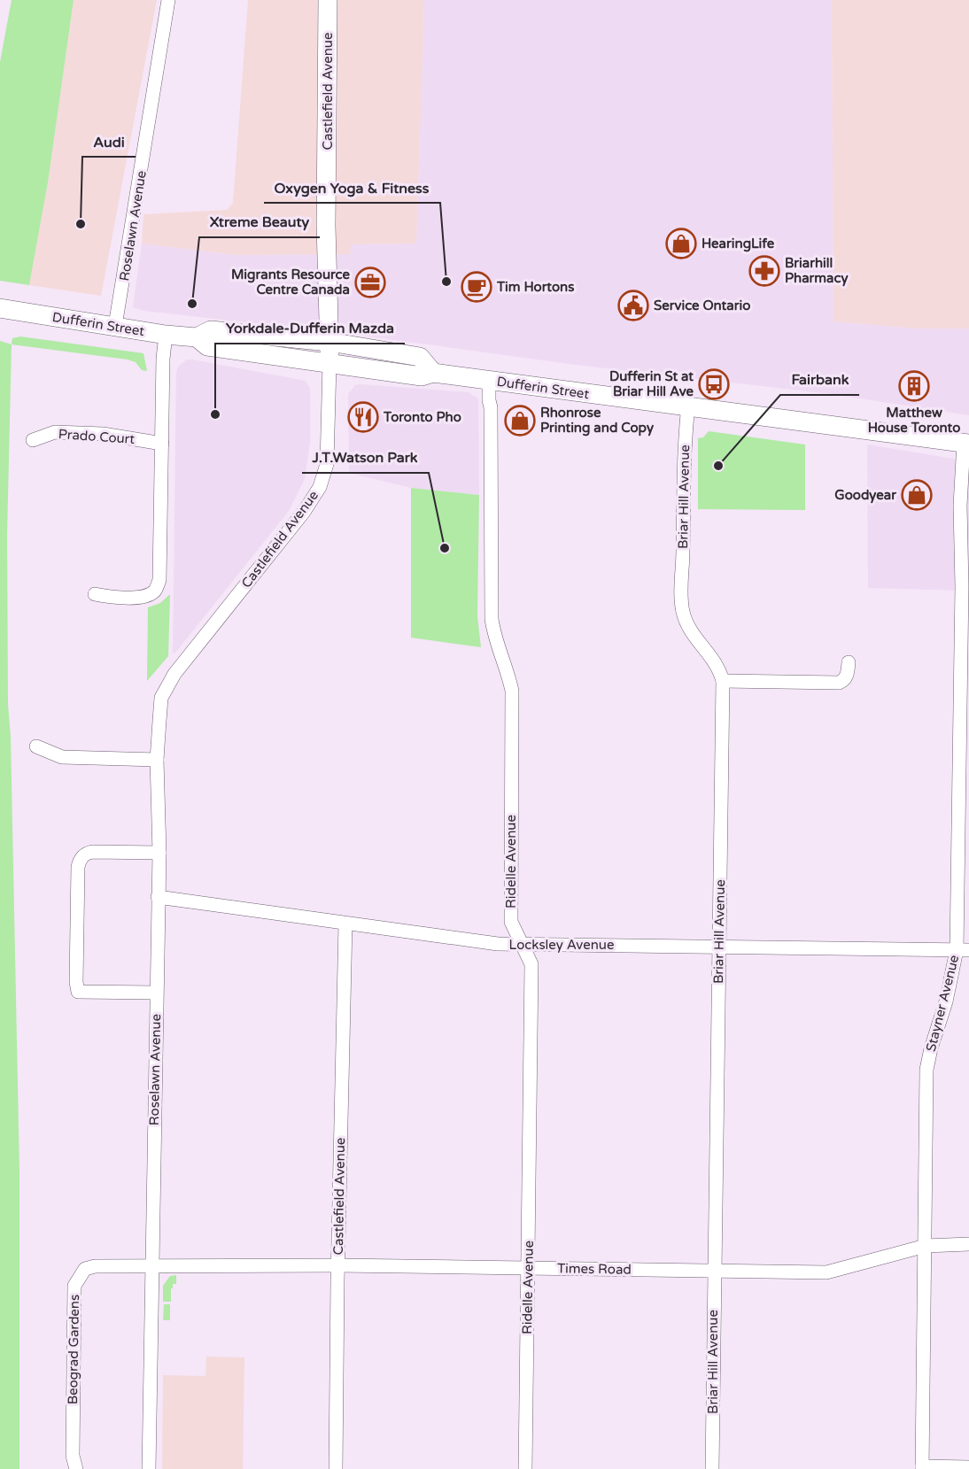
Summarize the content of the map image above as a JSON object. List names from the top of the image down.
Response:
{
  "streets": {
    "main road": ["Castlefield Avenue", "Dufferin Street"],
    "street": [
      "Roselawn Avenue",
      "Prado Court",
      "Briar Hill Avenue",
      "Ridelle Avenue",
      "Locksley Avenue",
      "Stayner Avenue",
      "Times Road",
      "Beograd Gardens"
    ]
  },
  "crossings": [
    ["Castlefield Avenue", "Roselawn Avenue"],
    ["Castlefield Avenue", "Dufferin Street"],
    ["Castlefield Avenue", "Locksley Avenue"],
    ["Castlefield Avenue", "Times Road"],
    ["Roselawn Avenue", "Dufferin Street"],
    ["Roselawn Avenue", "Locksley Avenue"],
    ["Roselawn Avenue", "Times Road"],
    ["Roselawn Avenue", "Beograd Gardens"],
    ["Dufferin Street", "Briar Hill Avenue"],
    ["Dufferin Street", "Ridelle Avenue"],
    ["Dufferin Street", "Stayner Avenue"],
    ["Briar Hill Avenue", "Locksley Avenue"],
    ["Briar Hill Avenue", "Times Road"],
    ["Ridelle Avenue", "Locksley Avenue"],
    ["Ridelle Avenue", "Times Road"],
    ["Locksley Avenue", "Stayner Avenue"],
    ["Stayner Avenue", "Times Road"],
    ["Times Road", "Beograd Gardens"]
  ],
  "places": {
    "other": [
      "Audi",
      "Oxygen Yoga & Fitness",
      "Xtreme Beauty",
      "Yorkdale-Dufferin Mazda",
      "Fairbank",
      "J.T.Watson Park"
    ],
    "shop": ["HearingLife", "Rhonrose Printing and Copy", "Goodyear"],
    "pharmacy": ["Briarhill Pharmacy"],
    "office": ["Migrants Resource Centre Canada"],
    "cafe": ["Tim Hortons"],
    "public building": ["Service Ontario"],
    "bus stop": ["Dufferin St at Briar Hill Ave"],
    "building": ["Matthew House Toronto"],
    "restaurant": ["Toronto Pho"]
  }
}
